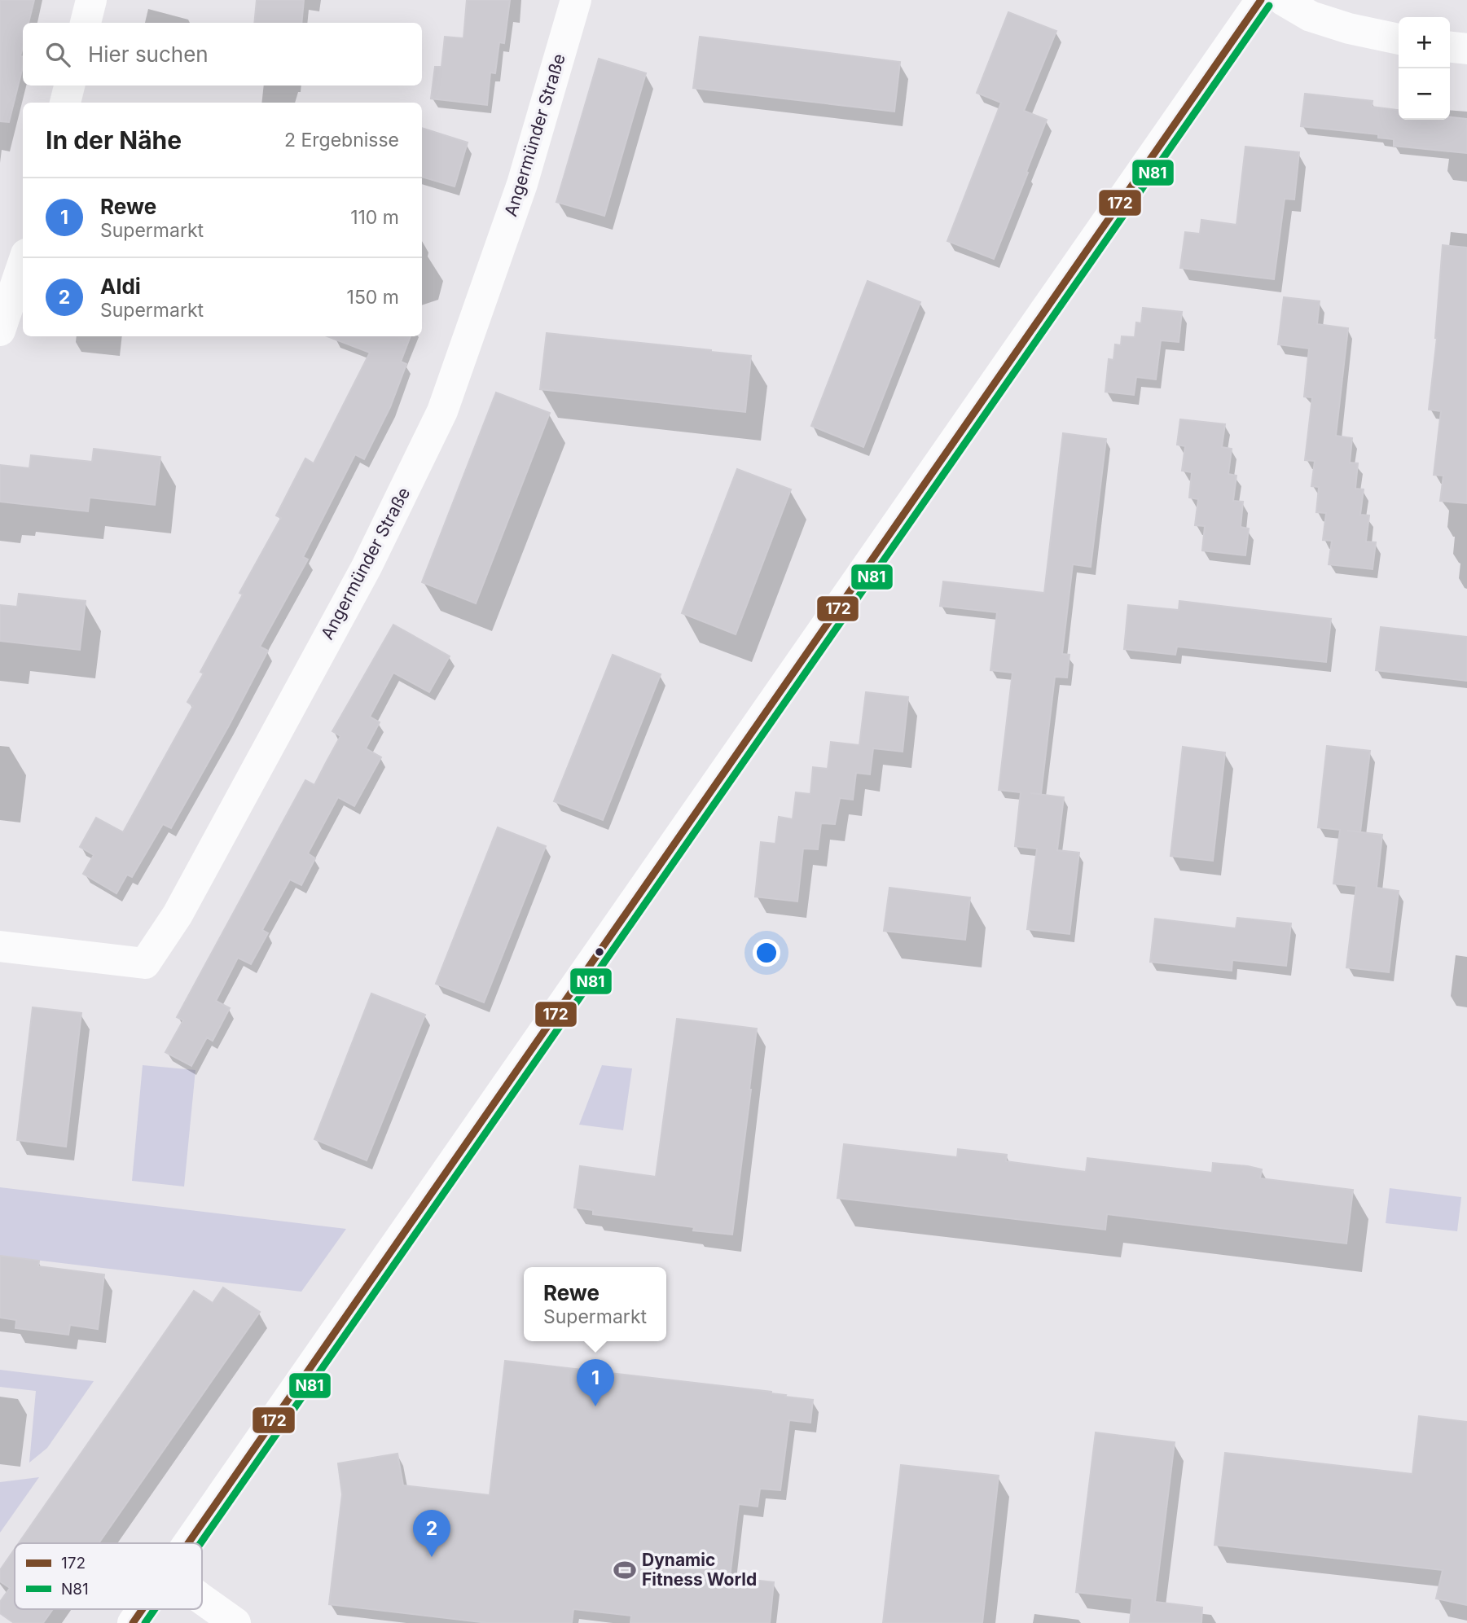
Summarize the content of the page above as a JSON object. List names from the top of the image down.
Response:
{
  "streets": {
    "street": ["Angermünder Straße"]
  },
  "places": {
    "sports": ["Dynamic Fitness World"]
  },
  "lines": ["transit line 172", "transit line N81"],
  "legend": ["172", "N81"],
  "page": {
    "map_buttons": ["+", "−"],
    "search": "Hier suchen",
    "heading": ["In der Nähe", "2 Ergebnisse"],
    "list": [
      {
        "mark": "1",
        "name": "Rewe",
        "note": "Supermarkt",
        "value": "110 m"
      },
      {
        "mark": "2",
        "name": "Aldi",
        "note": "Supermarkt",
        "value": "150 m"
      }
    ],
    "popup": ["Rewe", "Supermarkt"],
    "pins": ["1", "2"]
  }
}
